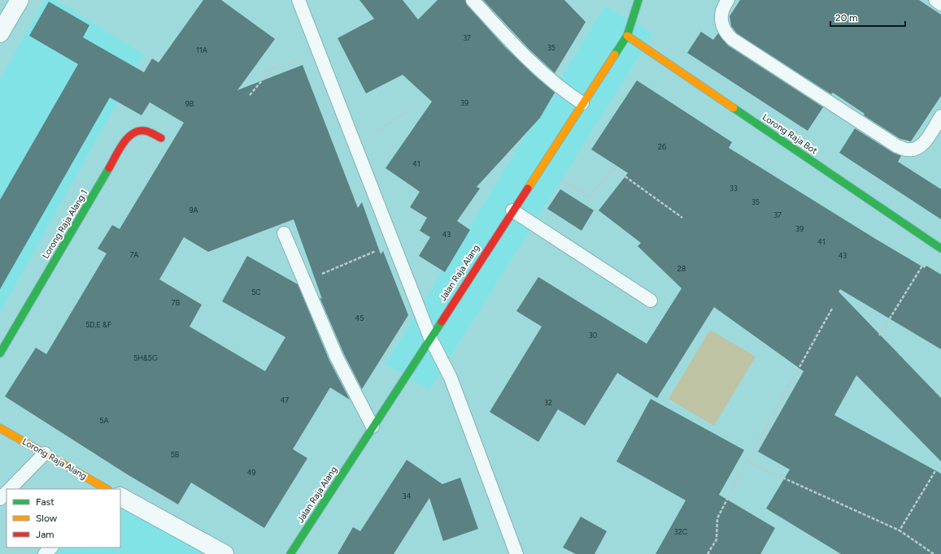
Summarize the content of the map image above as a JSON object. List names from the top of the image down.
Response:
{
  "streets": {
    "street": [
      "Lorong Raja Bot",
      "Lorong Raja Alang 1",
      "Jalan Raja Alang",
      "Lorong Raja Alang"
    ]
  },
  "crossings": [
    ["Lorong Raja Bot", "Jalan Raja Alang"]
  ],
  "house_numbers": [
    "37",
    "35",
    "11A",
    "39",
    "9B",
    "26",
    "41",
    "33",
    "35",
    "9A",
    "37",
    "39",
    "43",
    "41",
    "7A",
    "43",
    "28",
    "5C",
    "7B",
    "45",
    "5D,E &F",
    "30",
    "5H&5G",
    "47",
    "32",
    "5A",
    "5B",
    "49",
    "34",
    "32C"
  ],
  "legend": ["Fast", "Slow", "Jam"],
  "scale_bar": "20 m"
}
